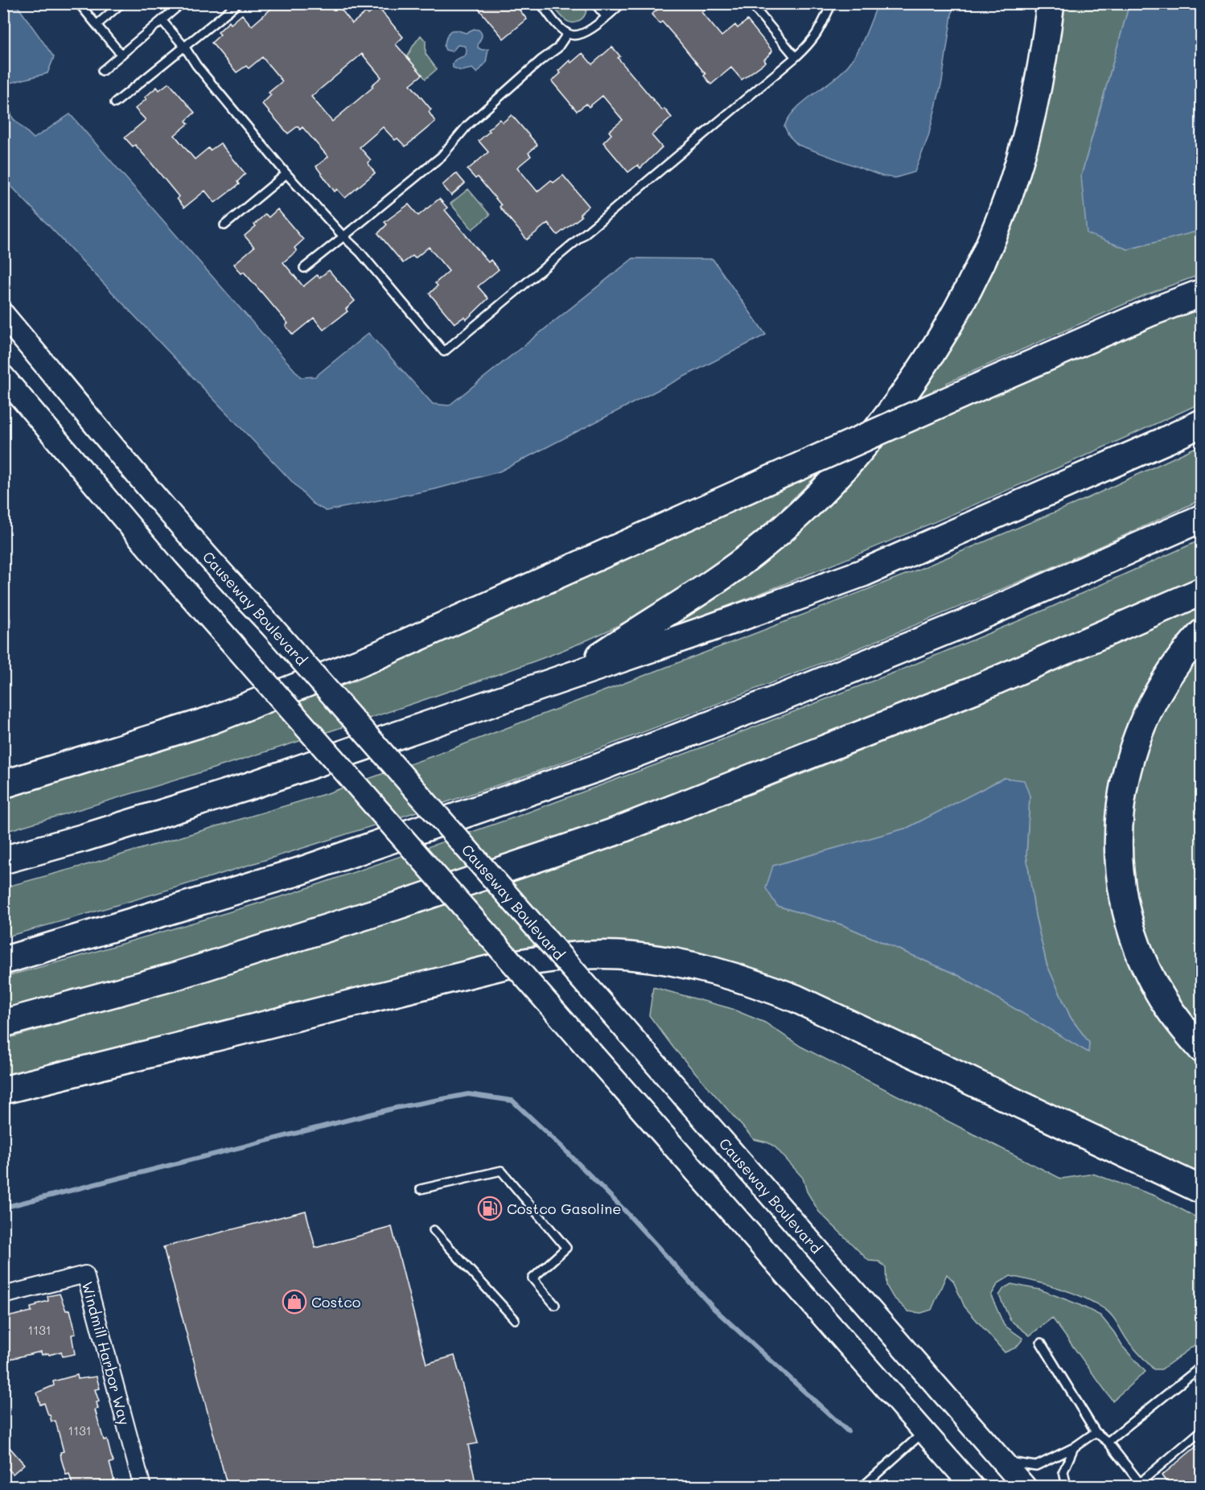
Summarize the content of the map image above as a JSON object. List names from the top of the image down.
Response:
{
  "streets": {
    "main road": ["Causeway Boulevard"],
    "street": ["Windmill Harbor Way"]
  },
  "places": {
    "fuel station": ["Costco Gasoline"],
    "shop": ["Costco"]
  },
  "house_numbers": ["1131", "1131"]
}
